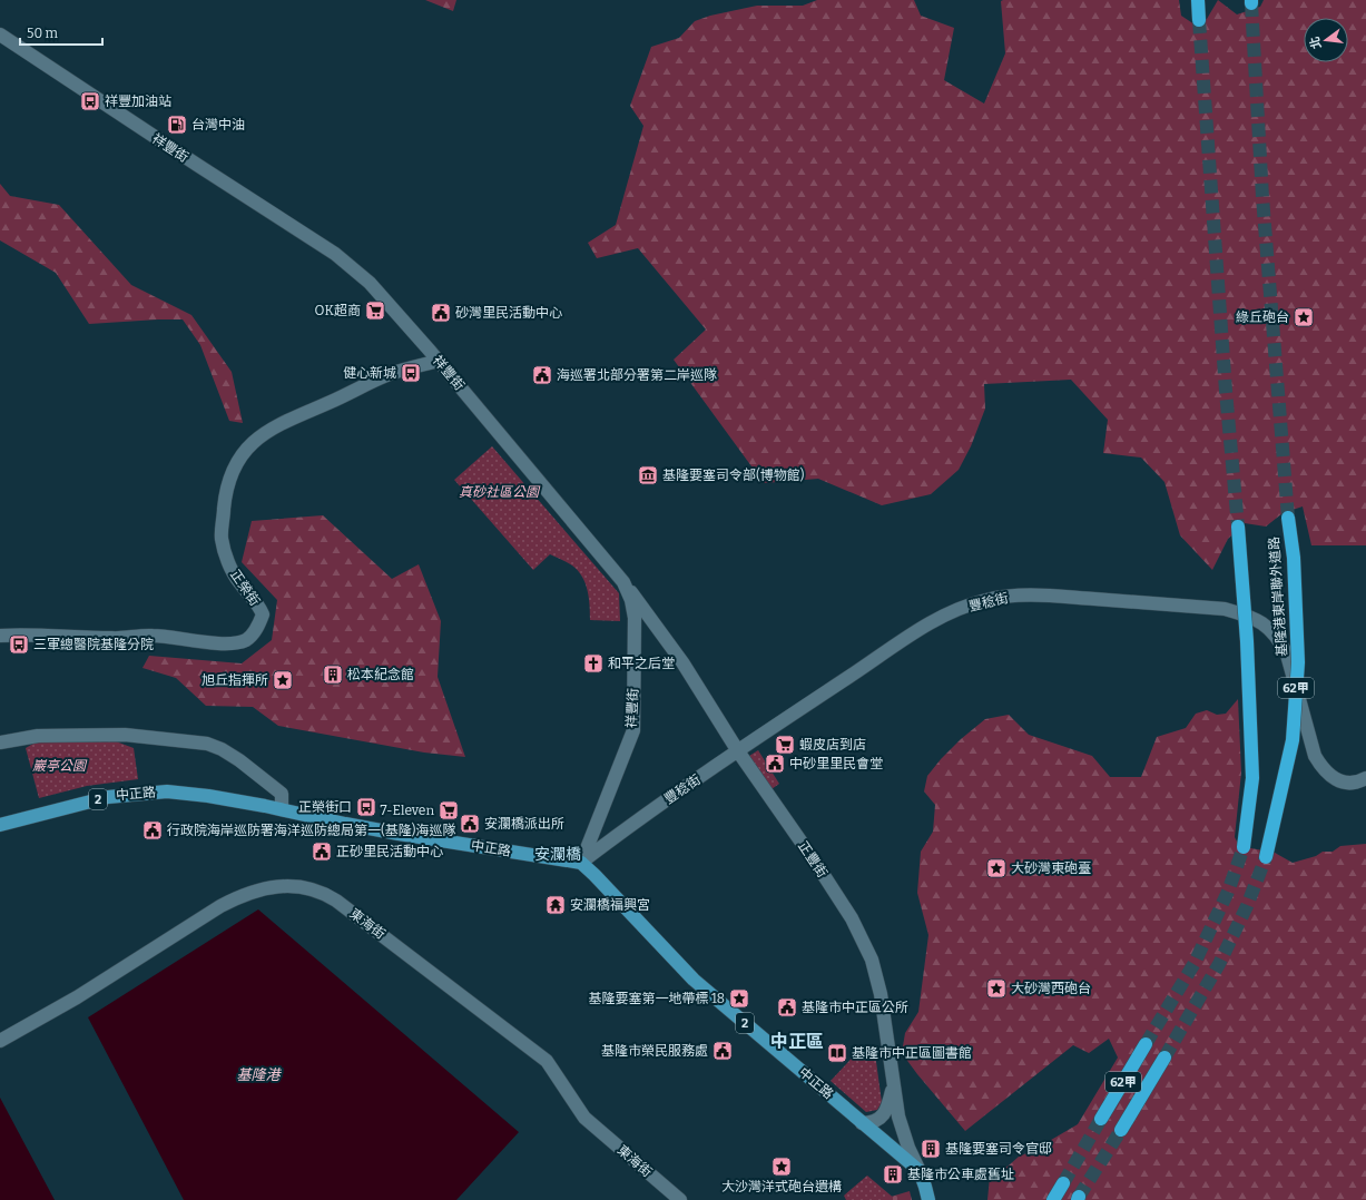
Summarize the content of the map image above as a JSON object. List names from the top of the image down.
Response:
{
  "streets": {
    "highway": ["基隆港東岸聯外道路", "62甲"],
    "main road": ["中正路", "2"],
    "street": [
      "祥豐街",
      "正榮街",
      "豐稔街",
      "正豐街",
      "東海街"
    ]
  },
  "crossings": [
    ["祥豐街", "正榮街"],
    ["祥豐街", "豐稔街"],
    ["祥豐街", "中正路"],
    ["祥豐街", "正豐街"],
    ["豐稔街", "中正路"],
    ["豐稔街", "正豐街"],
    ["中正路", "正豐街"]
  ],
  "districts": ["安瀾橋", "中正區"],
  "water": ["基隆港"],
  "parks": ["真砂社區公園", "巖亭公園"],
  "places": {
    "bus stop": [
      "祥豐加油站",
      "健心新城",
      "三軍總醫院基隆分院",
      "正榮街口"
    ],
    "fuel station": ["台灣中油"],
    "supermarket": ["OK超商", "蝦皮店到店", "7-Eleven"],
    "public building": [
      "砂灣里民活動中心",
      "海巡署北部分署第二岸巡隊",
      "中砂里里民會堂",
      "安瀾橋派出所",
      "行政院海岸巡防署海洋巡防總局第一(基隆)海巡隊",
      "正砂里民活動中心",
      "基隆市中正區公所",
      "基隆市榮民服務處"
    ],
    "place": [
      "綠丘砲台",
      "旭丘指揮所",
      "大砂灣東砲臺",
      "大砂灣西砲台",
      "基隆要塞第一地帶標 18",
      "大沙灣洋式砲台遺構"
    ],
    "museum": ["基隆要塞司令部(博物館)"],
    "church": ["和平之后堂"],
    "building": ["松本紀念館", "基隆要塞司令官邸", "基隆市公車處舊址"],
    "temple": ["安瀾橋福興宮"],
    "library": ["基隆市中正區圖書館"]
  },
  "scale_bar": "50 m",
  "north": "left"
}
